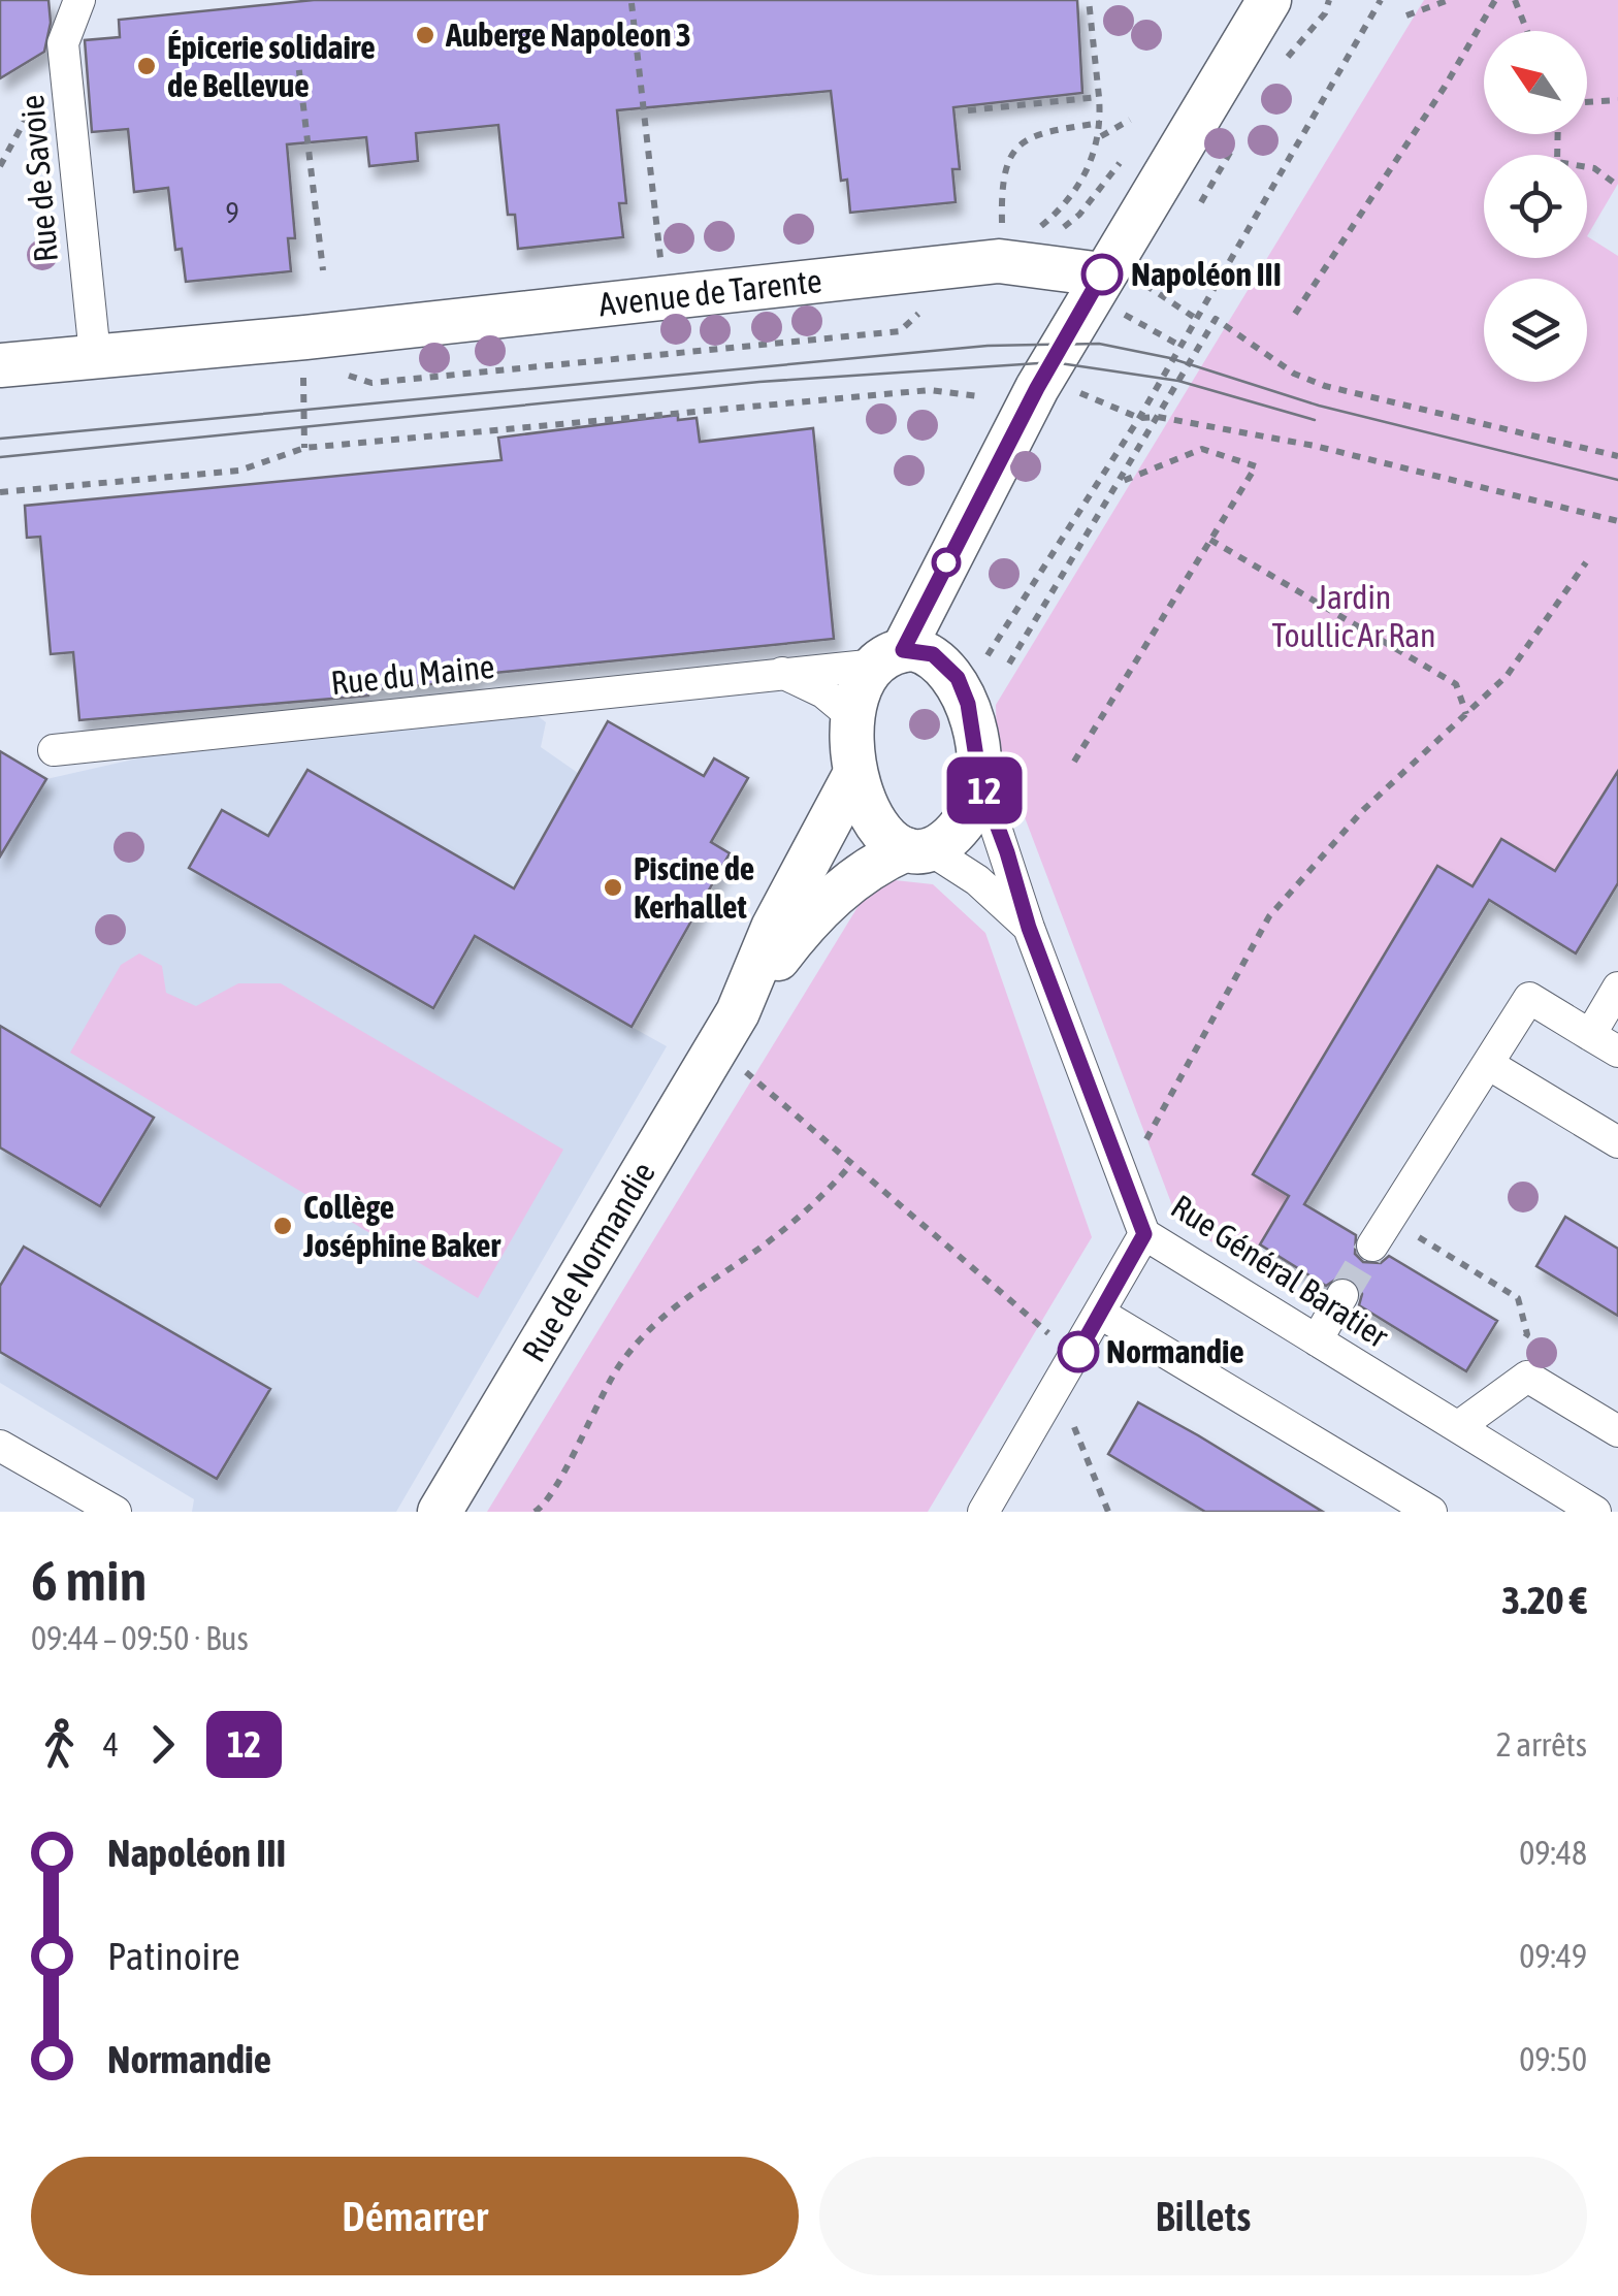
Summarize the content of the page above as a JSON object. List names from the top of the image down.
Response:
{
  "streets": {
    "street": [
      "Rue de Savoie",
      "Avenue de Tarente",
      "Rue du Maine",
      "Rue de Normandie",
      "Rue Général Baratier"
    ]
  },
  "crossings": [
    ["Rue de Savoie", "Avenue de Tarente"],
    ["Rue du Maine", "Rue de Normandie"],
    ["Rue du Maine", "Rue Général Baratier"],
    ["Rue de Normandie", "Rue Général Baratier"]
  ],
  "parks": ["Jardin Toullic Ar Ran"],
  "places": [
    "Auberge Napoleon 3",
    "Épicerie solidaire de Bellevue",
    "Napoléon III",
    "Piscine de Kerhallet",
    "Collège Joséphine Baker",
    "Normandie"
  ],
  "lines": ["bus line 12"],
  "house_numbers": ["9"],
  "north": "top left",
  "page": {
    "on_map": "12",
    "heading": ["6 min", "09:44 – 09:50 · Bus", "3.20 €"],
    "legs": ["4", "12", "2 arrêts"],
    "list": [
      {
        "name": "Napoléon III",
        "value": "09:48"
      },
      {
        "name": "Patinoire",
        "value": "09:49"
      },
      {
        "name": "Normandie",
        "value": "09:50"
      }
    ],
    "buttons": ["Démarrer", "Billets"]
  }
}
